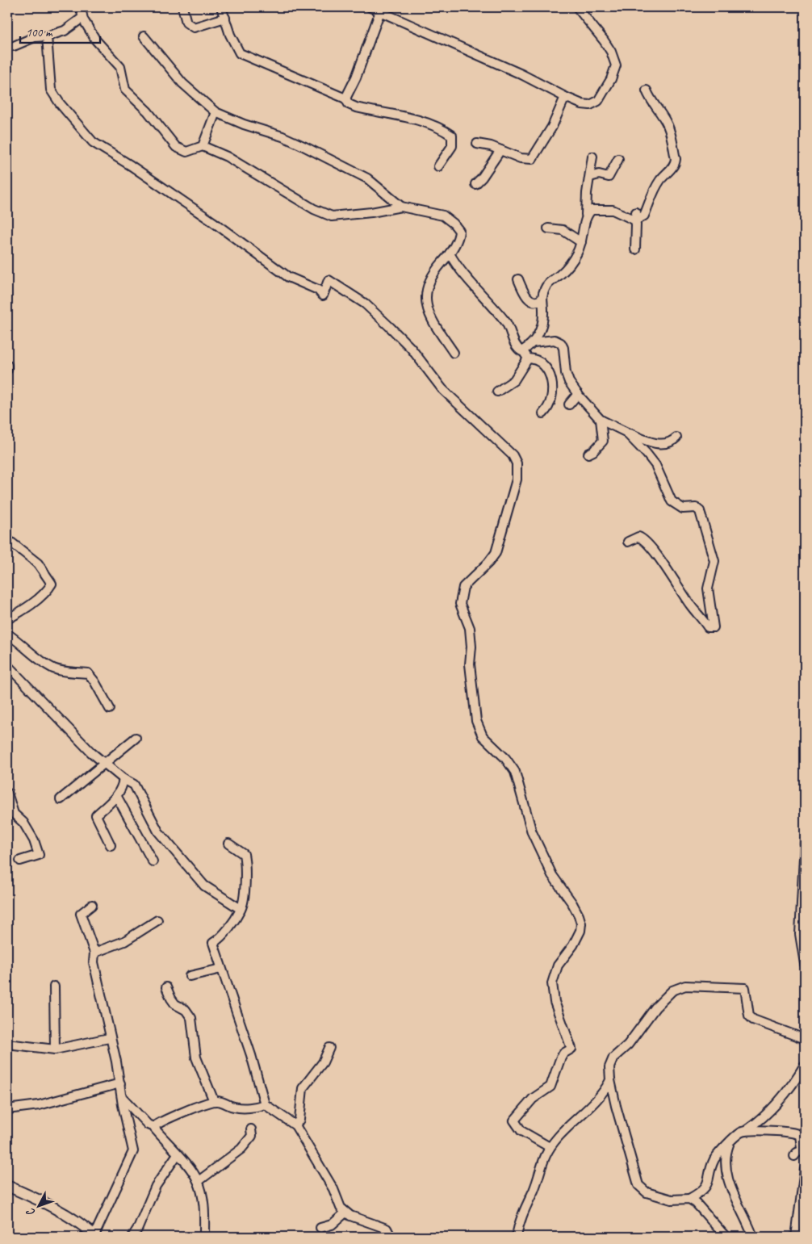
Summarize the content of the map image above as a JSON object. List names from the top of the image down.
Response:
{
  "scale_bar": "100 m",
  "north": "bottom left"
}
